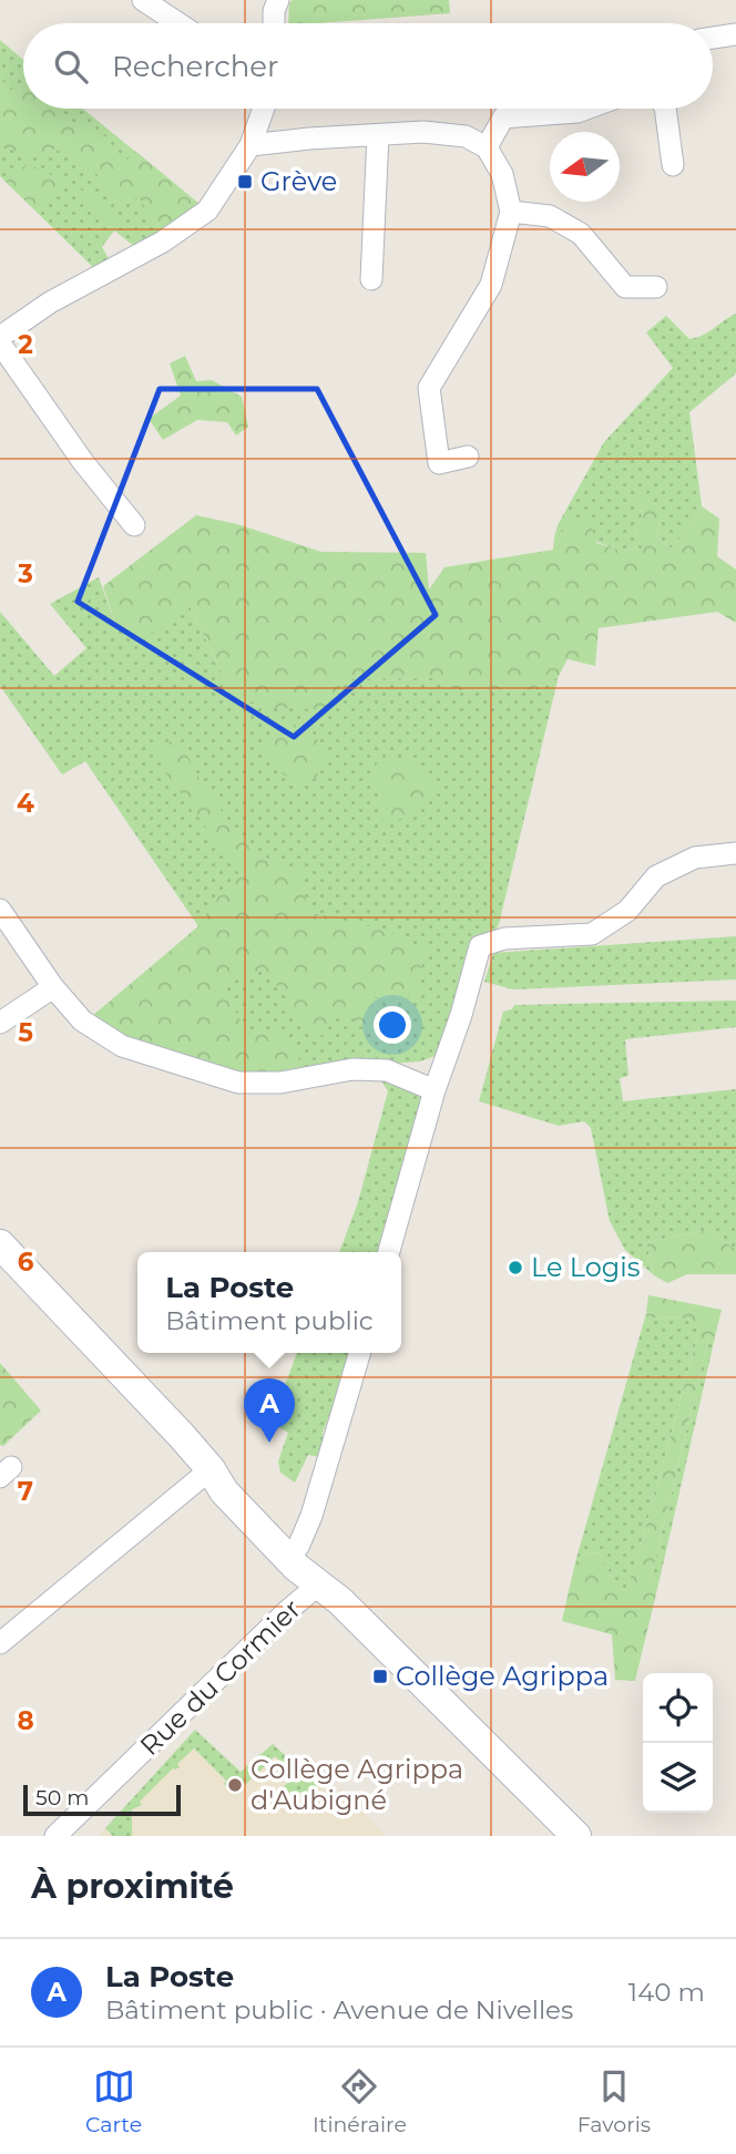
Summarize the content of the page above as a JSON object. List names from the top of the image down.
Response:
{
  "streets": {
    "street": ["Rue du Cormier"]
  },
  "places": {
    "transit": ["Grève", "Collège Agrippa"],
    "other": ["Le Logis", "Collège Agrippa d'Aubigné"]
  },
  "scale_bar": "50 m",
  "north": "left",
  "page": {
    "search": "Rechercher",
    "popup": ["La Poste", "Bâtiment public"],
    "pins": "A",
    "scale": "50 m",
    "heading": "À proximité",
    "list": [
      {
        "mark": "A",
        "name": "La Poste",
        "note": "Bâtiment public · Avenue de Nivelles",
        "value": "140 m"
      }
    ],
    "nav": ["Carte", "Itinéraire", "Favoris"]
  },
  "grid": {
    "rows": [
      "2",
      "3",
      "4",
      "5",
      "6",
      "7",
      "8"
    ]
  }
}
